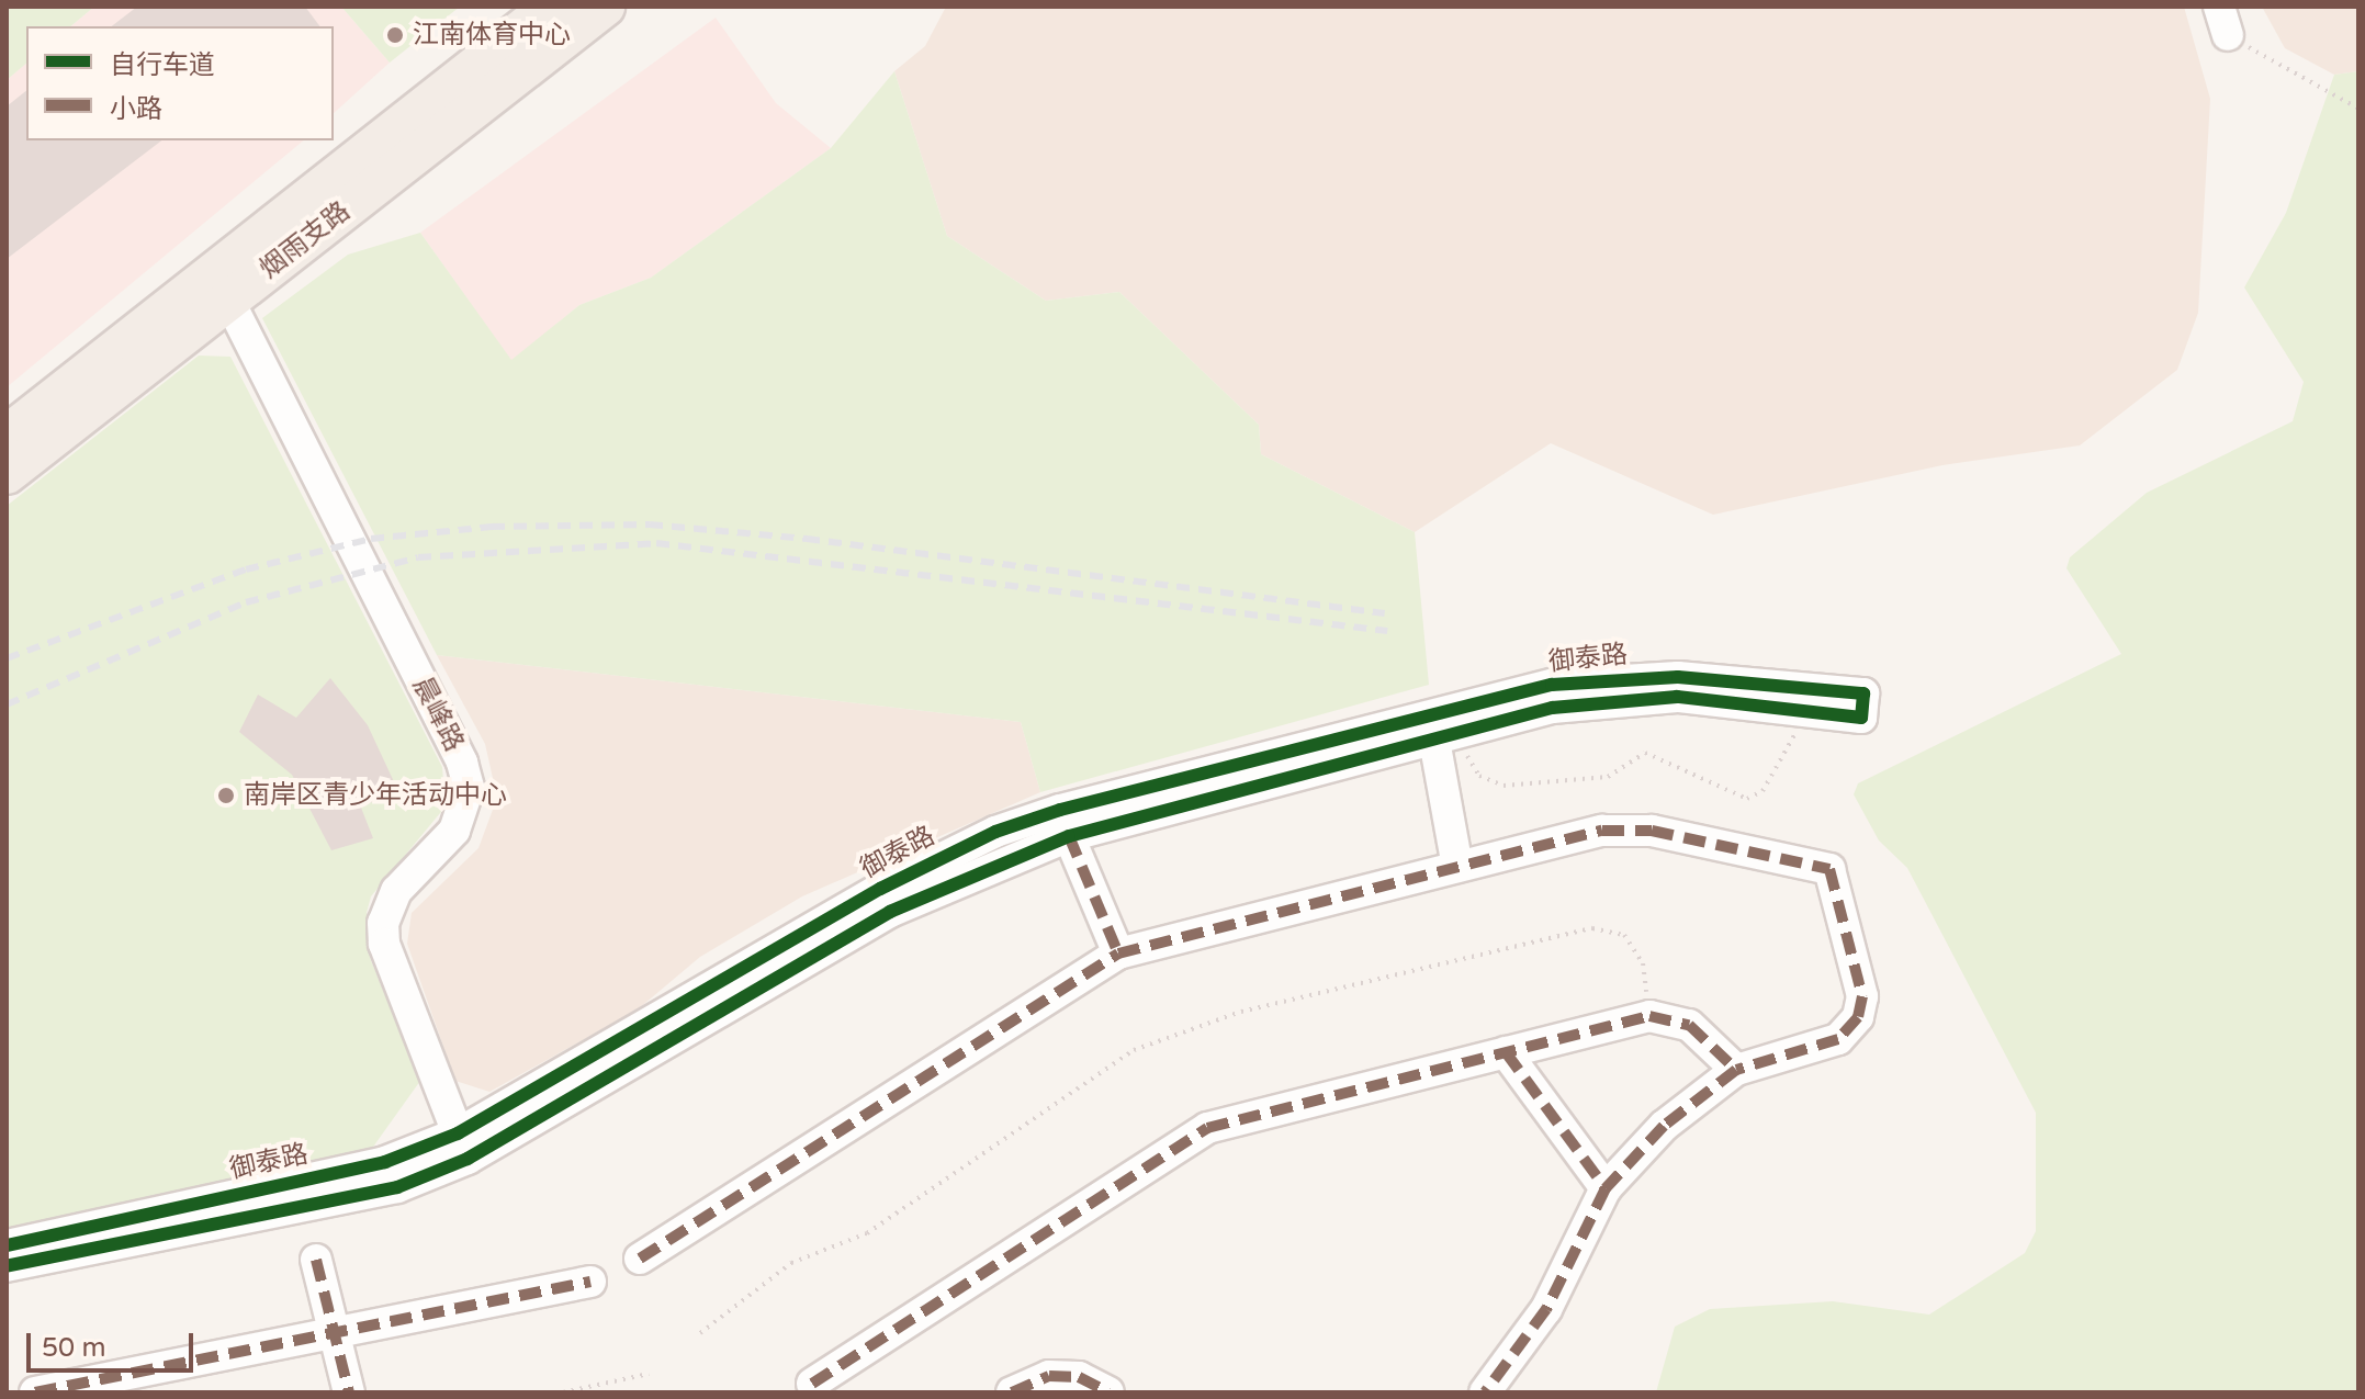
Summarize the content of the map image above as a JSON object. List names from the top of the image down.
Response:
{
  "streets": {
    "main road": ["烟雨支路"],
    "street": ["御泰路", "晨峰路"]
  },
  "crossings": [
    ["烟雨支路", "晨峰路"],
    ["御泰路", "晨峰路"]
  ],
  "places": ["江南体育中心", "南岸区青少年活动中心"],
  "legend": ["自行车道", "小路"],
  "scale_bar": "50 m"
}
